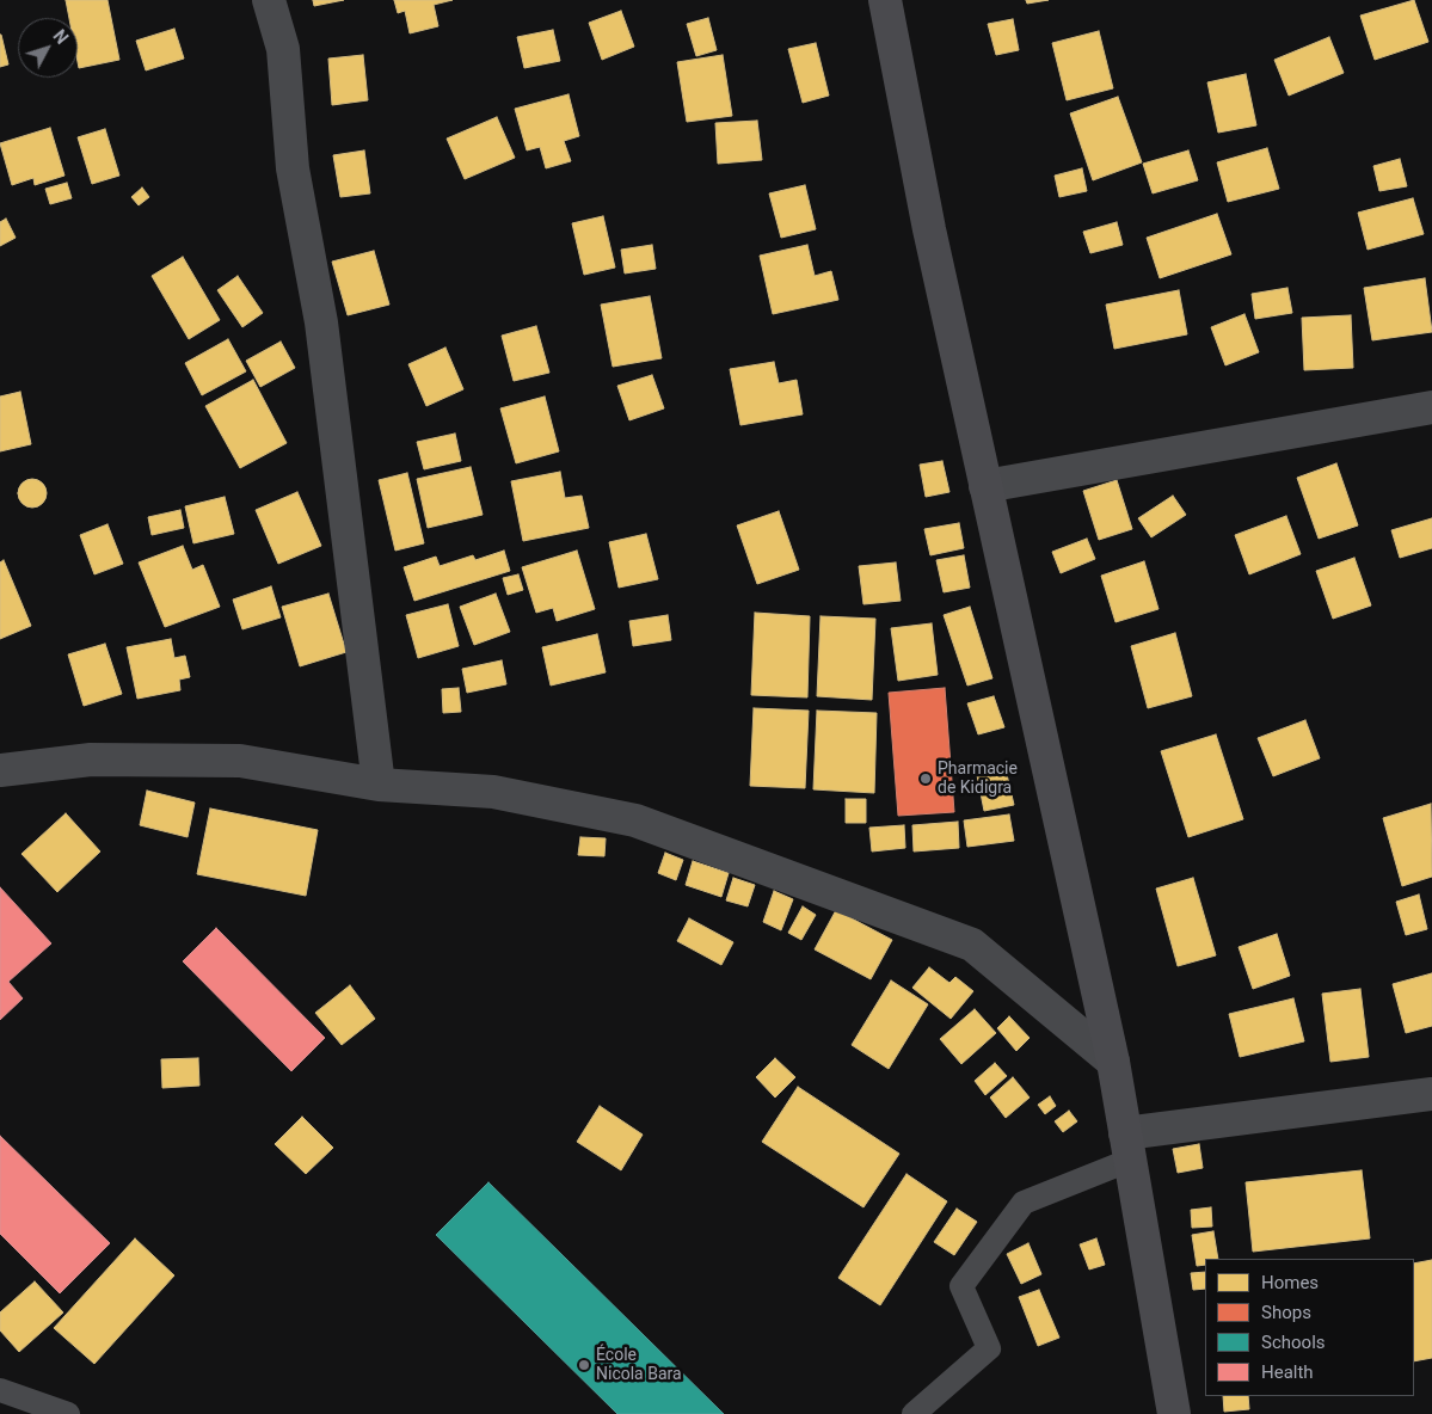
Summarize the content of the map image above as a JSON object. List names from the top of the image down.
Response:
{
  "places": ["Pharmacie de Kidigra", "École Nicola Bara"],
  "legend": [
    "Homes",
    "Shops",
    "Schools",
    "Health"
  ],
  "north": "top right"
}
